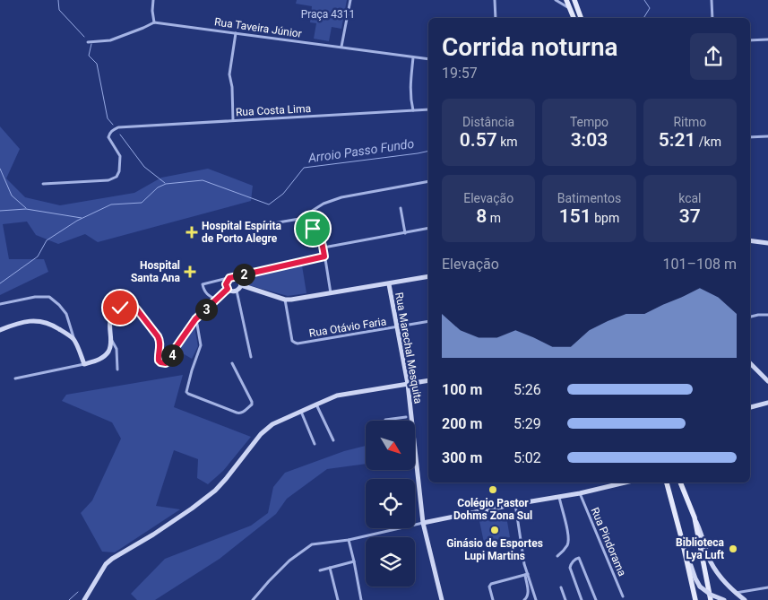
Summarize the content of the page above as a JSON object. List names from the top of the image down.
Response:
{
  "streets": {
    "street": [
      "Rua Taveira Júnior",
      "Rua Costa Lima",
      "Rua Otávio Faria",
      "Rua Marechal Mesquita",
      "Rua Pindorama"
    ]
  },
  "crossings": [
    ["Rua Otávio Faria", "Rua Marechal Mesquita"]
  ],
  "water": ["Arroio Passo Fundo"],
  "parks": ["Praça 4311"],
  "places": {
    "health": ["Hospital Espírita de Porto Alegre", "Hospital Santa Ana"],
    "other": ["Colégio Pastor Dohms Zona Sul", "Ginásio de Esportes Lupi Martins", "Biblioteca Lya Luft"]
  },
  "north": "bottom right",
  "page": {
    "heading": ["Corrida noturna", "19:57"],
    "stats": [
      ["Distância", "0.57 km"],
      ["Tempo", "3:03"],
      ["Ritmo", "5:21 /km"],
      ["Elevação", "8 m"],
      ["Batimentos", "151 bpm"],
      ["kcal", "37"]
    ],
    "chart": ["Elevação", "101–108 m"],
    "pins": ["2", "3", "4"],
    "list": [
      {
        "name": "100 m",
        "note": "5:26"
      },
      {
        "name": "200 m",
        "note": "5:29"
      },
      {
        "name": "300 m",
        "note": "5:02"
      }
    ]
  }
}
